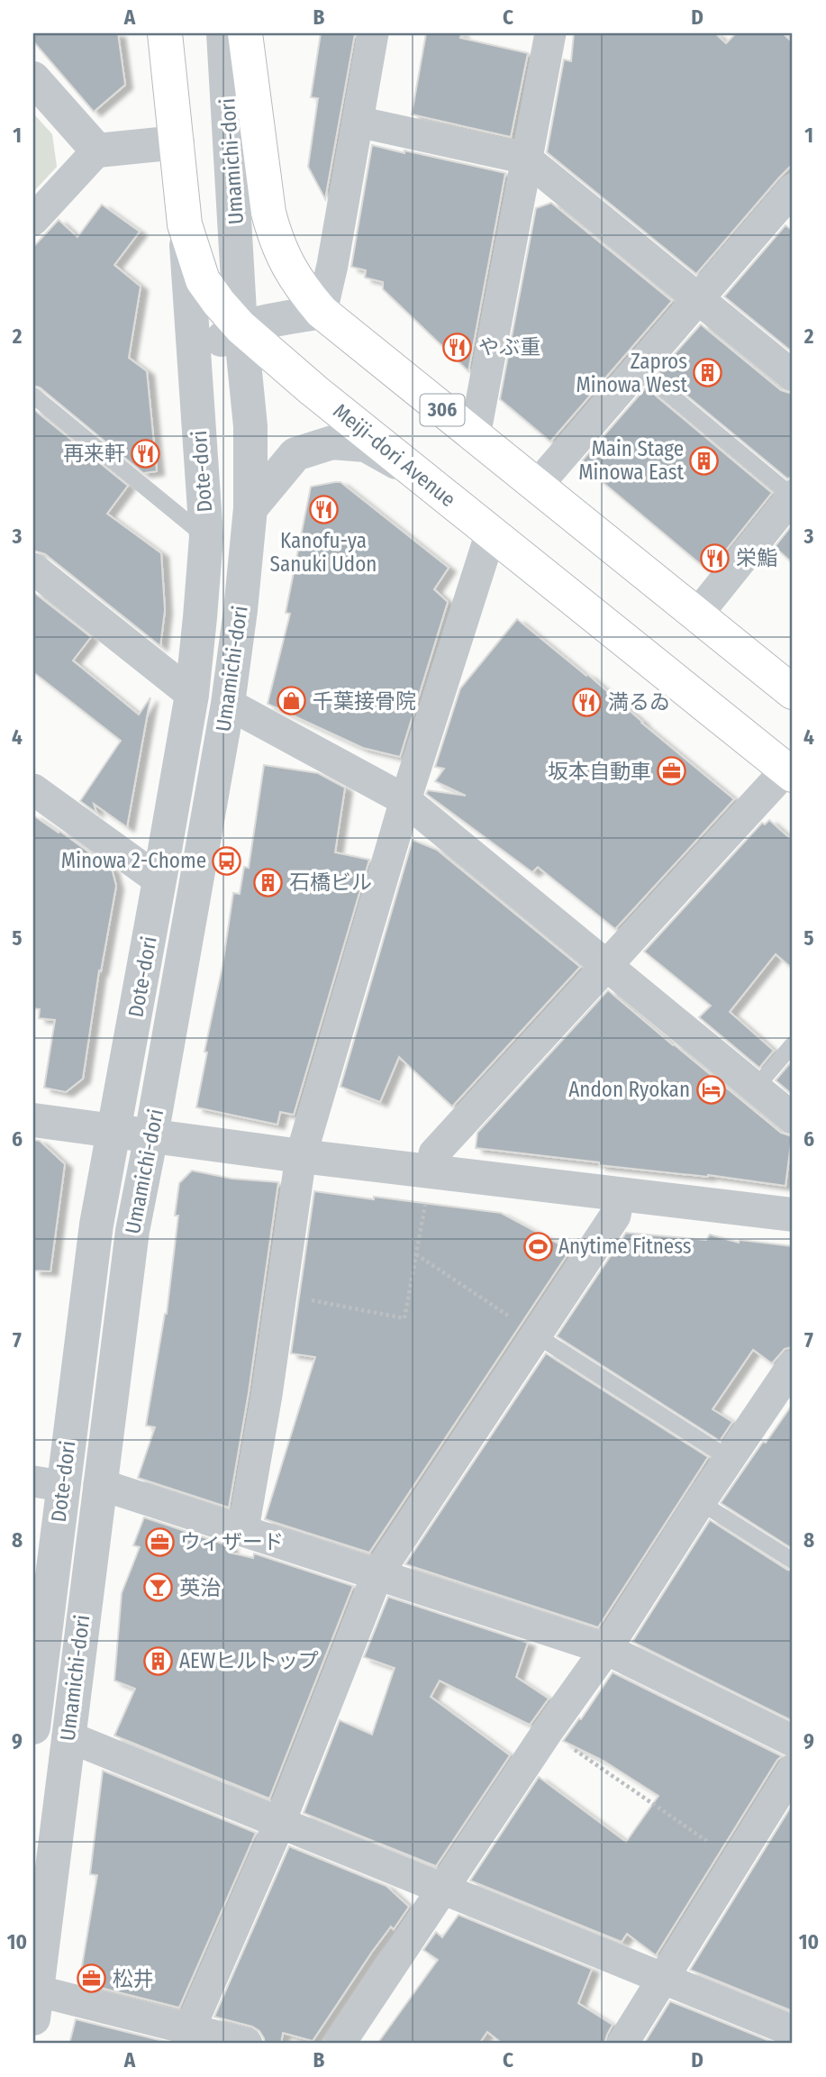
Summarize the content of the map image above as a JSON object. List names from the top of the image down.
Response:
{
  "streets": {
    "main road": ["306", "Meiji-dori Avenue"],
    "street": ["Umamichi-dori", "Dote-dori"]
  },
  "crossings": [
    ["Umamichi-dori", "Meiji-dori Avenue"],
    ["Meiji-dori Avenue", "Dote-dori"]
  ],
  "places": {
    "restaurant": [
      "やぶ重",
      "再来軒",
      "Kanofu-ya Sanuki Udon",
      "栄鮨",
      "満るゐ"
    ],
    "building": [
      "Zapros Minowa West",
      "Main Stage Minowa East",
      "石橋ビル",
      "AEWヒルトップ"
    ],
    "shop": ["千葉接骨院"],
    "office": ["坂本自動車", "ウィザード", "松井"],
    "bus stop": ["Minowa 2-Chome"],
    "hotel": ["Andon Ryokan"],
    "sports": ["Anytime Fitness"],
    "bar": ["英治"]
  },
  "grid": {
    "columns": [
      "A",
      "B",
      "C",
      "D"
    ],
    "rows": [
      "1",
      "2",
      "3",
      "4",
      "5",
      "6",
      "7",
      "8",
      "9",
      "10"
    ]
  }
}
